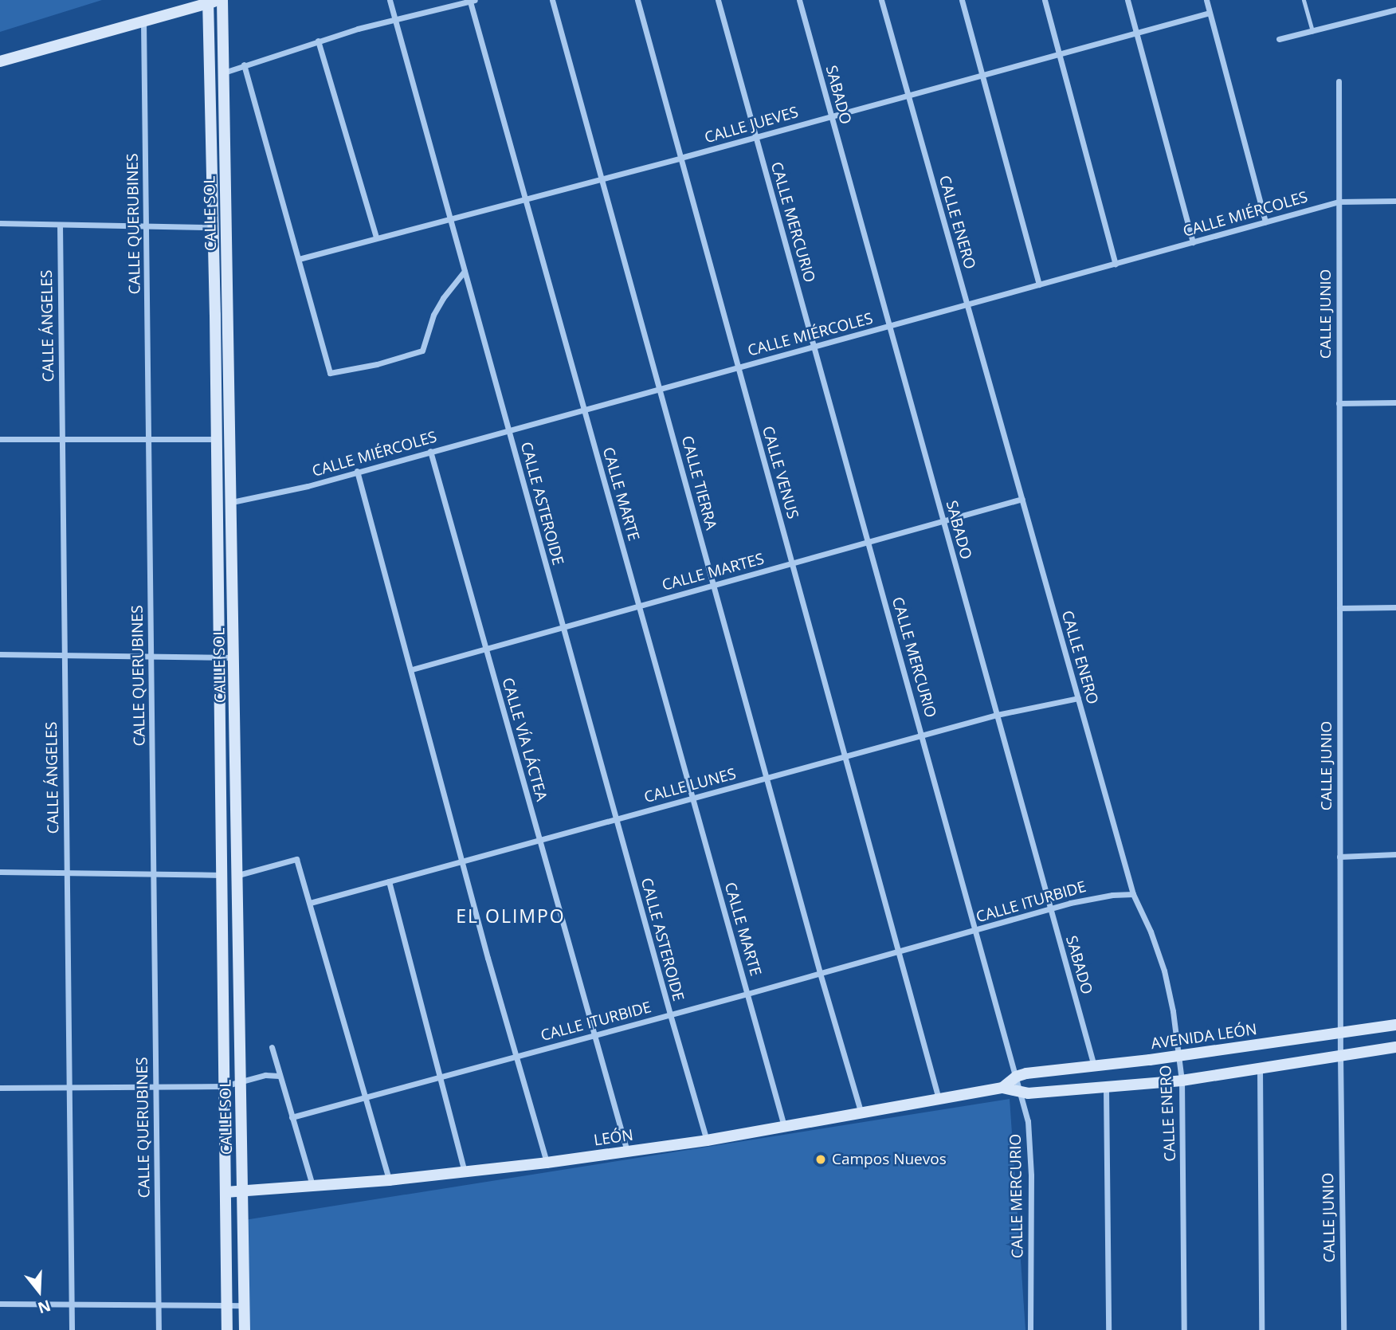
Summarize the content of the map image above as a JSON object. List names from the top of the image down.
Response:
{
  "streets": {
    "street": [
      "SABADO",
      "CALLE JUEVES",
      "CALLE SOL",
      "CALLE MIÉRCOLES",
      "CALLE MERCURIO",
      "CALLE ENERO",
      "CALLE QUERUBINES",
      "CALLE JUNIO",
      "CALLE ÁNGELES",
      "CALLE VENUS",
      "CALLE TIERRA",
      "CALLE MARTE",
      "CALLE ASTEROIDE",
      "CALLE MARTES",
      "CALLE VÍA LÁCTEA",
      "CALLE LUNES",
      "CALLE ITURBIDE",
      "AVENIDA LEÓN",
      "LEÓN"
    ]
  },
  "crossings": [
    ["SABADO", "CALLE JUEVES"],
    ["SABADO", "CALLE MIÉRCOLES"],
    ["SABADO", "CALLE MARTES"],
    ["SABADO", "CALLE LUNES"],
    ["SABADO", "CALLE ITURBIDE"],
    ["SABADO", "AVENIDA LEÓN"],
    ["CALLE JUEVES", "CALLE MERCURIO"],
    ["CALLE JUEVES", "CALLE ENERO"],
    ["CALLE JUEVES", "CALLE VENUS"],
    ["CALLE JUEVES", "CALLE TIERRA"],
    ["CALLE JUEVES", "CALLE MARTE"],
    ["CALLE JUEVES", "CALLE ASTEROIDE"],
    ["CALLE SOL", "CALLE MIÉRCOLES"],
    ["CALLE SOL", "LEÓN"],
    ["CALLE MIÉRCOLES", "CALLE MERCURIO"],
    ["CALLE MIÉRCOLES", "CALLE ENERO"],
    ["CALLE MIÉRCOLES", "CALLE JUNIO"],
    ["CALLE MIÉRCOLES", "CALLE VENUS"],
    ["CALLE MIÉRCOLES", "CALLE TIERRA"],
    ["CALLE MIÉRCOLES", "CALLE MARTE"],
    ["CALLE MIÉRCOLES", "CALLE ASTEROIDE"],
    ["CALLE MIÉRCOLES", "CALLE VÍA LÁCTEA"],
    ["CALLE MERCURIO", "CALLE MARTES"],
    ["CALLE MERCURIO", "CALLE LUNES"],
    ["CALLE MERCURIO", "CALLE ITURBIDE"],
    ["CALLE MERCURIO", "AVENIDA LEÓN"],
    ["CALLE MERCURIO", "LEÓN"],
    ["CALLE ENERO", "CALLE MARTES"],
    ["CALLE ENERO", "CALLE LUNES"],
    ["CALLE ENERO", "CALLE ITURBIDE"],
    ["CALLE ENERO", "AVENIDA LEÓN"],
    ["CALLE JUNIO", "AVENIDA LEÓN"],
    ["CALLE VENUS", "CALLE MARTES"],
    ["CALLE VENUS", "CALLE LUNES"],
    ["CALLE VENUS", "CALLE ITURBIDE"],
    ["CALLE VENUS", "LEÓN"],
    ["CALLE TIERRA", "CALLE MARTES"],
    ["CALLE TIERRA", "CALLE LUNES"],
    ["CALLE TIERRA", "CALLE ITURBIDE"],
    ["CALLE TIERRA", "LEÓN"],
    ["CALLE MARTE", "CALLE MARTES"],
    ["CALLE MARTE", "CALLE LUNES"],
    ["CALLE MARTE", "CALLE ITURBIDE"],
    ["CALLE MARTE", "LEÓN"],
    ["CALLE ASTEROIDE", "CALLE MARTES"],
    ["CALLE ASTEROIDE", "CALLE LUNES"],
    ["CALLE ASTEROIDE", "CALLE ITURBIDE"],
    ["CALLE ASTEROIDE", "LEÓN"],
    ["CALLE MARTES", "CALLE VÍA LÁCTEA"],
    ["CALLE VÍA LÁCTEA", "CALLE LUNES"],
    ["CALLE VÍA LÁCTEA", "CALLE ITURBIDE"],
    ["CALLE VÍA LÁCTEA", "LEÓN"],
    ["AVENIDA LEÓN", "LEÓN"]
  ],
  "districts": ["EL OLIMPO"],
  "places": ["Campos Nuevos"],
  "north": "bottom"
}
